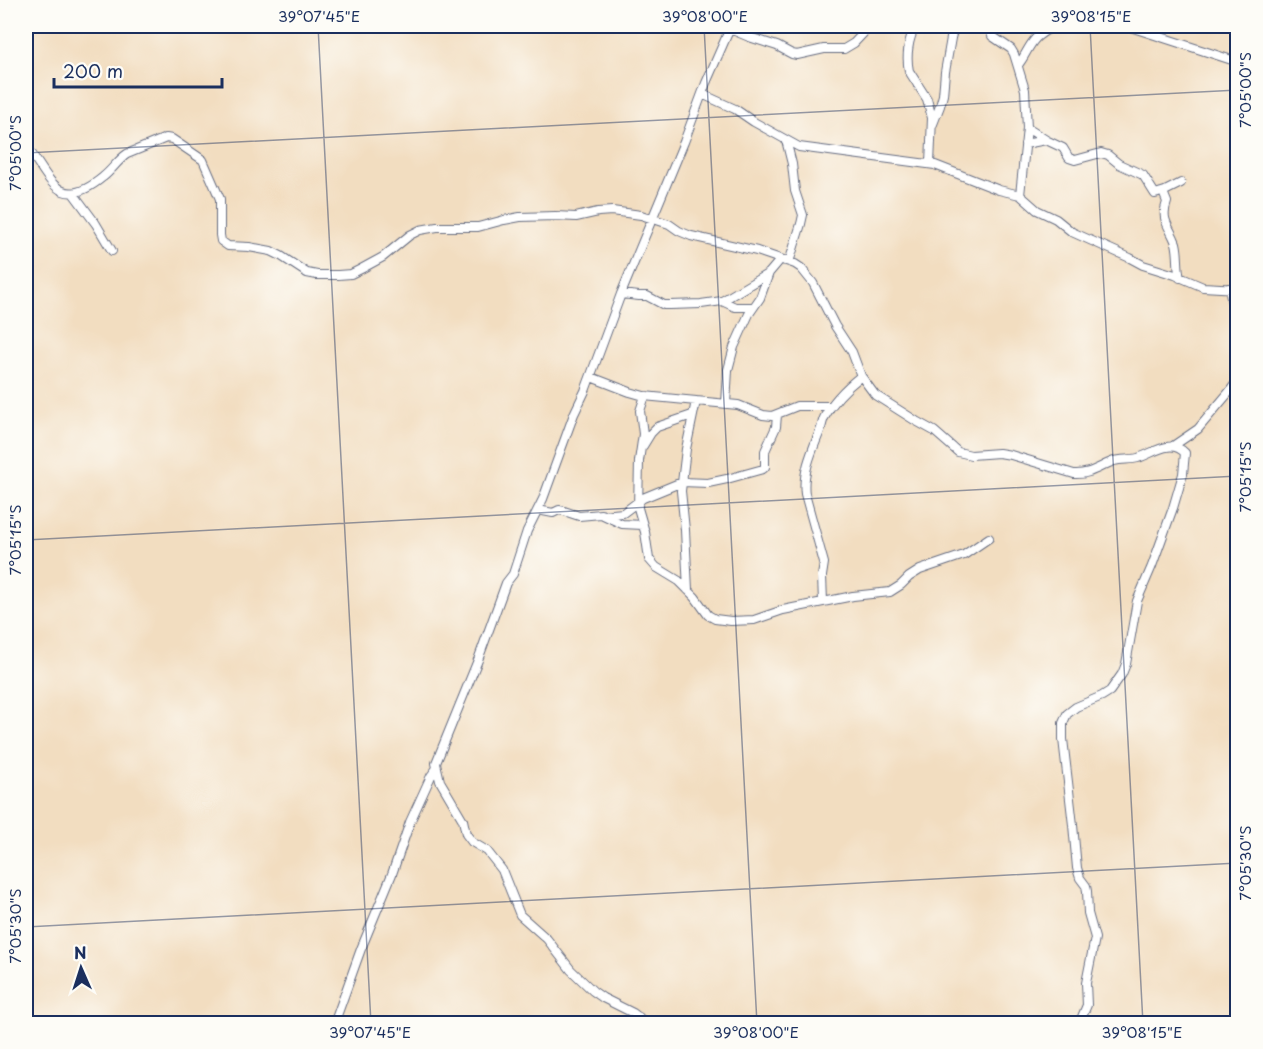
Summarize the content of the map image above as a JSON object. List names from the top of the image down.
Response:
{
  "scale_bar": "200 m",
  "north": "top",
  "coordinates": [
    "39°07'45\"E",
    "39°08'00\"E",
    "39°08'15\"E",
    "7°05'00\"S",
    "7°05'15\"S",
    "7°05'30\"S"
  ]
}
